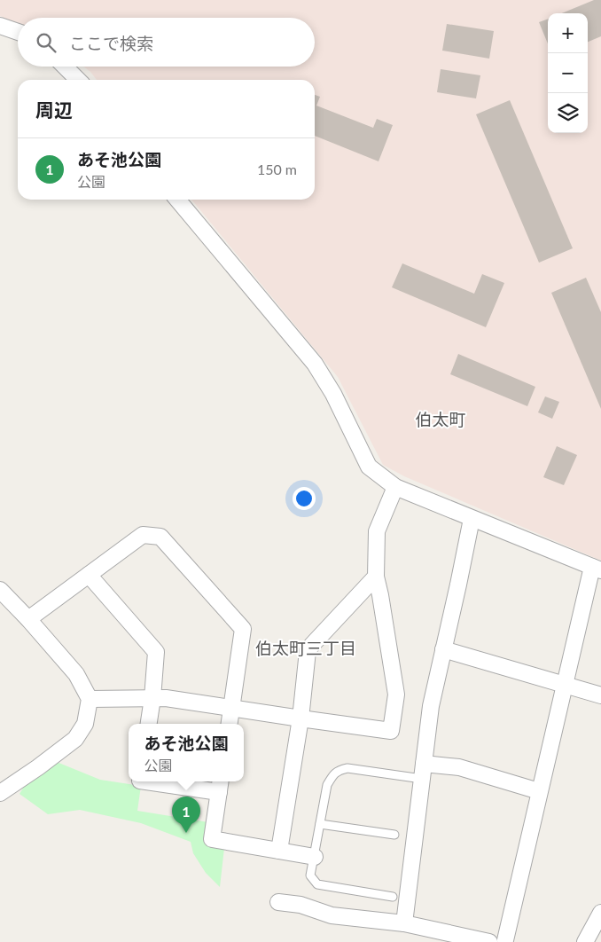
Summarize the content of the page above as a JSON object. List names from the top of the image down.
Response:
{
  "districts": ["伯太町", "伯太町三丁目"],
  "page": {
    "map_buttons": ["+", "−"],
    "search": "ここで検索",
    "heading": "周辺",
    "list": [
      {
        "mark": "1",
        "name": "あそ池公園",
        "note": "公園",
        "value": "150 m"
      }
    ],
    "popup": ["あそ池公園", "公園"],
    "pins": "1"
  }
}
